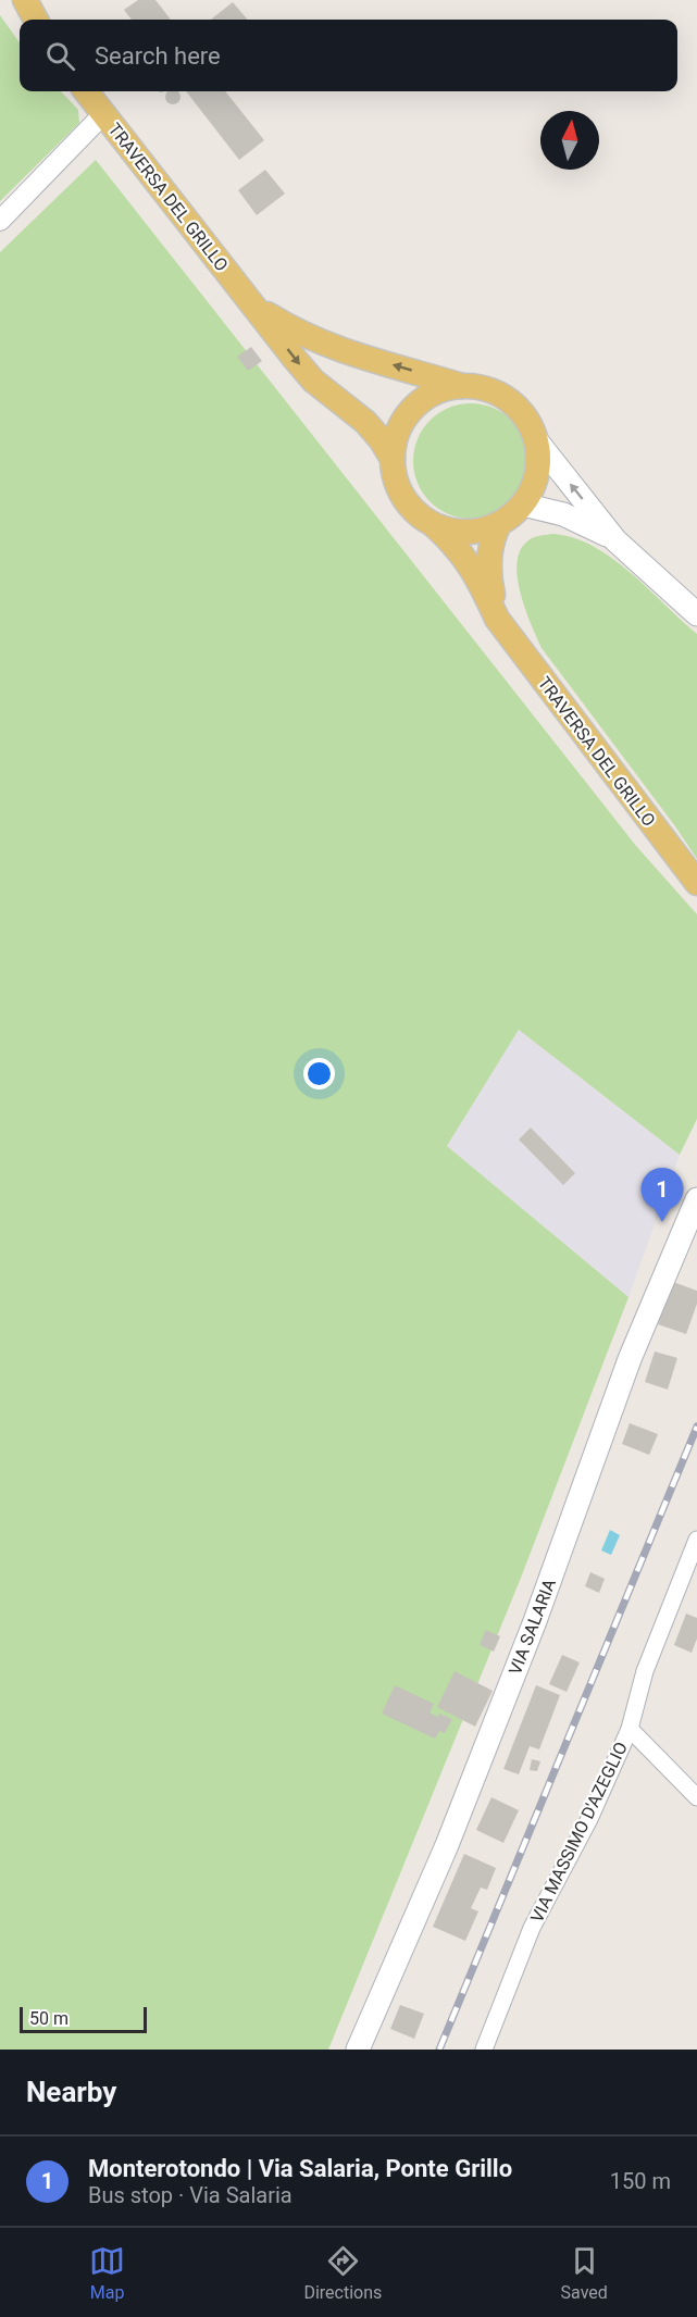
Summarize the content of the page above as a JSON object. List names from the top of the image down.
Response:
{
  "streets": {
    "main road": ["TRAVERSA DEL GRILLO", "VIA SALARIA"],
    "street": ["VIA MASSIMO D'AZEGLIO"]
  },
  "scale_bar": "50 m",
  "north": "top",
  "page": {
    "search": "Search here",
    "pins": "1",
    "scale": "50 m",
    "heading": "Nearby",
    "list": [
      {
        "mark": "1",
        "name": "Monterotondo | Via Salaria, Ponte Grillo",
        "note": "Bus stop · Via Salaria",
        "value": "150 m"
      }
    ],
    "nav": ["Map", "Directions", "Saved"]
  }
}
